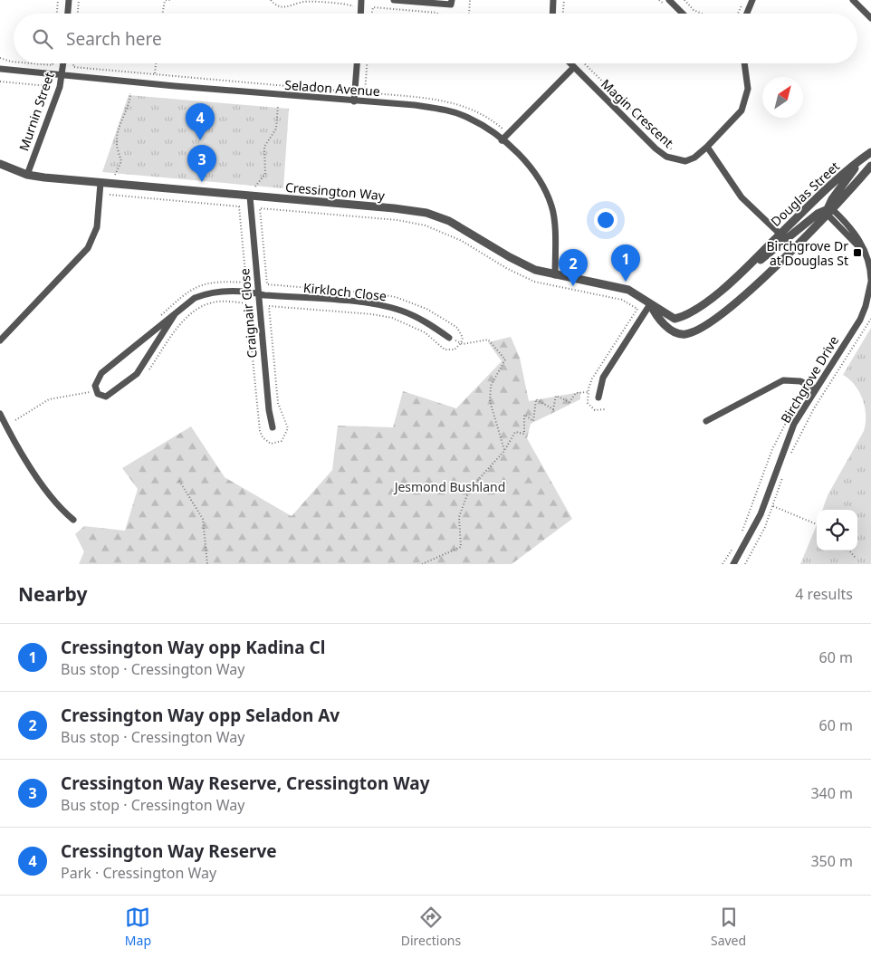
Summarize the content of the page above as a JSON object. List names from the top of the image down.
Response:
{
  "streets": {
    "street": [
      "Seladon Avenue",
      "Murnin Street",
      "Magin Crescent",
      "Cressington Way",
      "Douglas Street",
      "Kirkloch Close",
      "Craignair Close",
      "Birchgrove Drive"
    ]
  },
  "crossings": [
    ["Seladon Avenue", "Murnin Street"],
    ["Seladon Avenue", "Cressington Way"],
    ["Murnin Street", "Cressington Way"],
    ["Cressington Way", "Douglas Street"],
    ["Cressington Way", "Craignair Close"],
    ["Kirkloch Close", "Craignair Close"]
  ],
  "parks": ["Jesmond Bushland"],
  "places": {
    "transit": ["Birchgrove Dr at Douglas St"]
  },
  "north": "top right",
  "page": {
    "search": "Search here",
    "pins": [
      "4",
      "3",
      "1",
      "2"
    ],
    "heading": ["Nearby", "4 results"],
    "list": [
      {
        "mark": "1",
        "name": "Cressington Way opp Kadina Cl",
        "note": "Bus stop · Cressington Way",
        "value": "60 m"
      },
      {
        "mark": "2",
        "name": "Cressington Way opp Seladon Av",
        "note": "Bus stop · Cressington Way",
        "value": "60 m"
      },
      {
        "mark": "3",
        "name": "Cressington Way Reserve, Cressington Way",
        "note": "Bus stop · Cressington Way",
        "value": "340 m"
      },
      {
        "mark": "4",
        "name": "Cressington Way Reserve",
        "note": "Park · Cressington Way",
        "value": "350 m"
      }
    ],
    "nav": ["Map", "Directions", "Saved"]
  }
}
